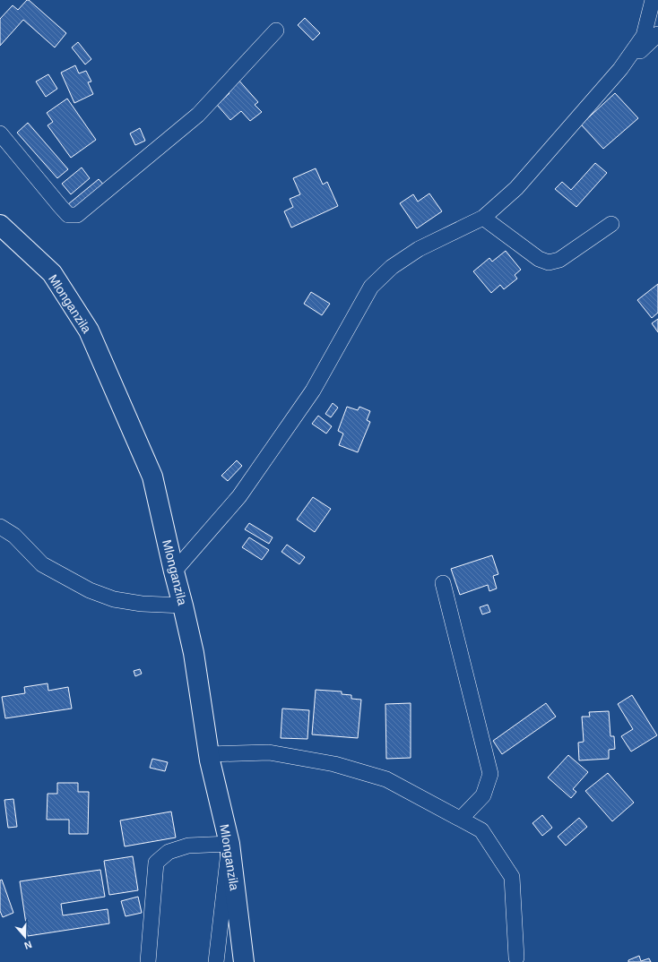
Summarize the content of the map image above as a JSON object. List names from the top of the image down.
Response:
{
  "streets": {
    "street": ["Mlonganzila"]
  },
  "north": "bottom"
}
